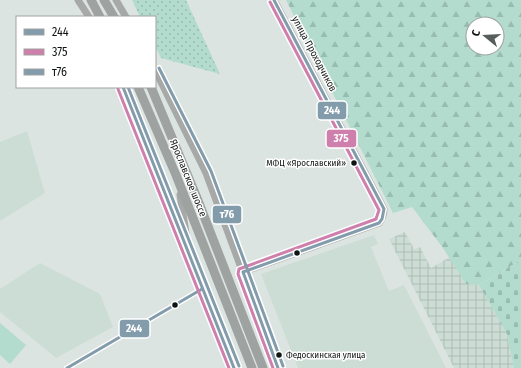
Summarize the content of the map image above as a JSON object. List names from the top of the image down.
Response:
{
  "streets": {
    "main road": ["Ярославское шоссе"],
    "street": ["улица Проходчиков"]
  },
  "places": ["МФЦ «Ярославский»", "Федоскинская улица"],
  "lines": ["transit line 244", "transit line 375", "transit line т76"],
  "legend": ["244", "375", "т76"],
  "north": "left"
}
